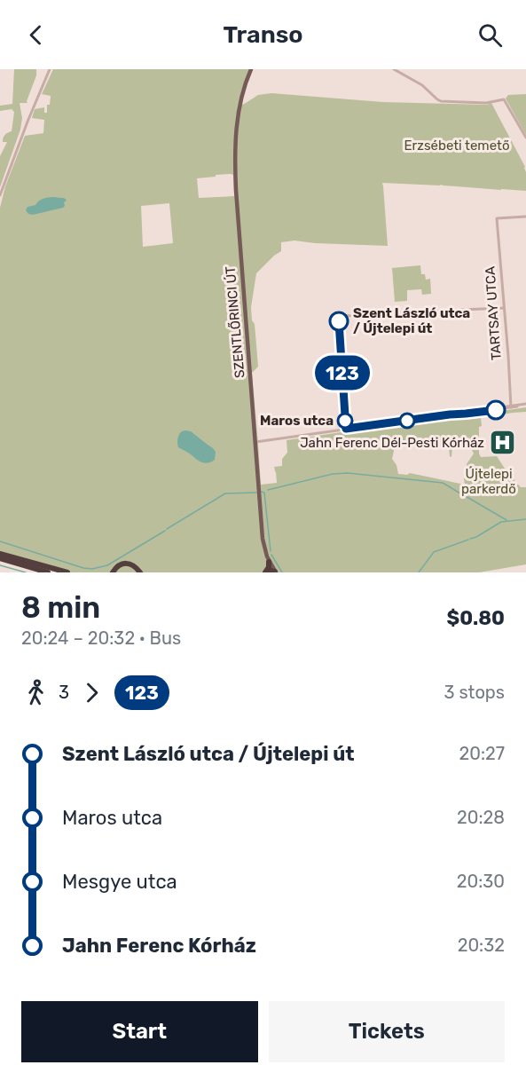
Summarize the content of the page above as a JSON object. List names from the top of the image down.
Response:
{
  "streets": {
    "main road": ["SZENTLŐRINCI ÚT"],
    "street": ["TARTSAY UTCA"]
  },
  "parks": ["Erzsébeti temető", "Újtelepi parkerdő"],
  "places": {
    "other": ["Szent László utca / Újtelepi út", "Maros utca"],
    "hospital": ["Jahn Ferenc Dél-Pesti Kórház"]
  },
  "lines": ["bus line 123"],
  "page": {
    "header": "Transo",
    "on_map": "123",
    "heading": ["8 min", "20:24 – 20:32 · Bus", "$0.80"],
    "legs": ["3", "123", "3 stops"],
    "list": [
      {
        "name": "Szent László utca / Újtelepi út",
        "value": "20:27"
      },
      {
        "name": "Maros utca",
        "value": "20:28"
      },
      {
        "name": "Mesgye utca",
        "value": "20:30"
      },
      {
        "name": "Jahn Ferenc Kórház",
        "value": "20:32"
      }
    ],
    "buttons": ["Start", "Tickets"]
  }
}
